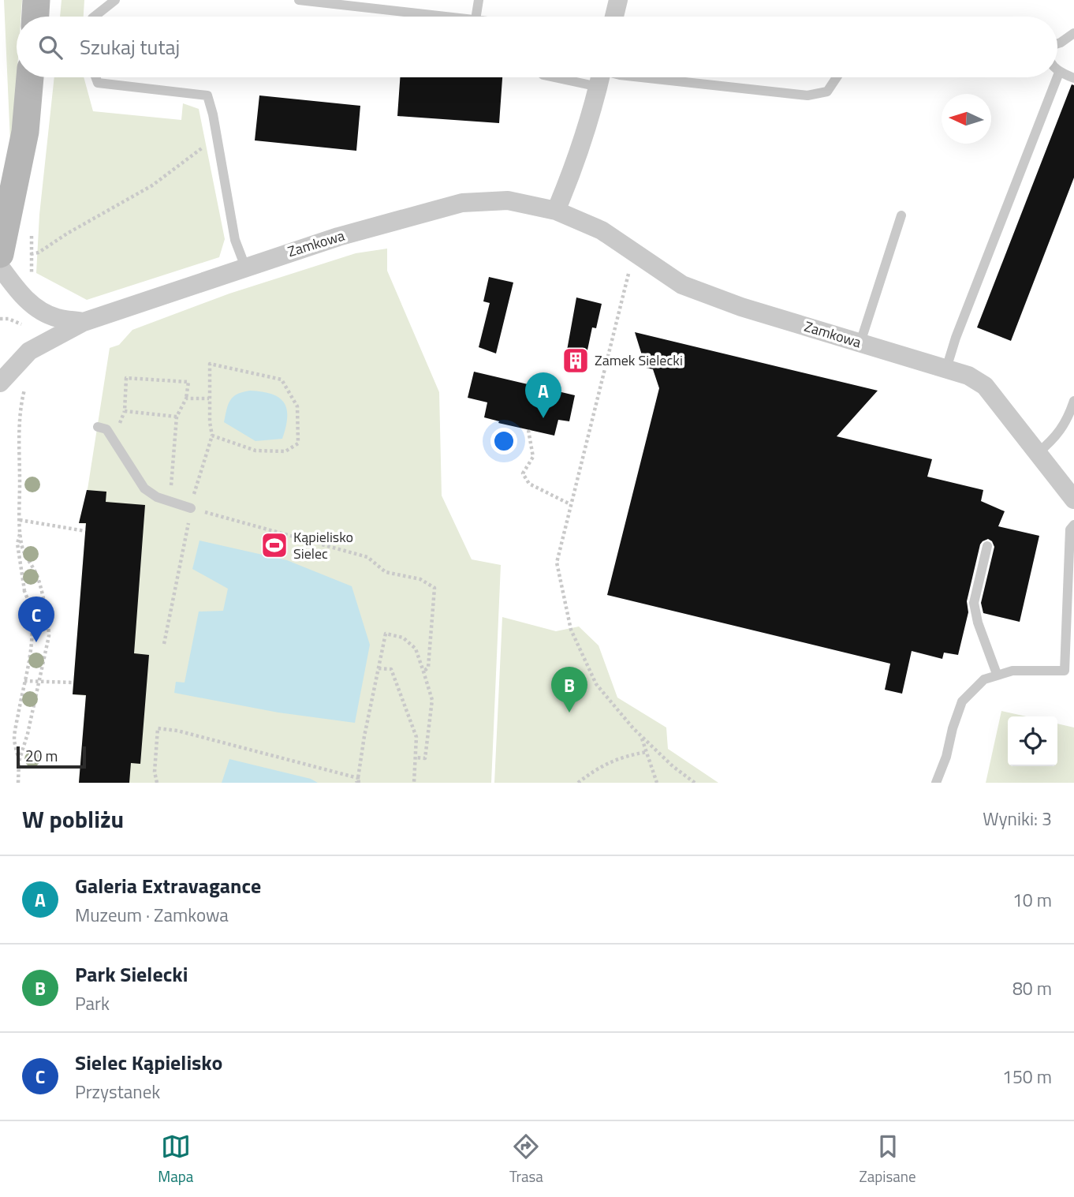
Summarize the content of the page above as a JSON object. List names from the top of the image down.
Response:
{
  "streets": {
    "street": ["Zamkowa"]
  },
  "places": {
    "building": ["Zamek Sielecki"],
    "sports": ["Kąpielisko Sielec"]
  },
  "scale_bar": "20 m",
  "north": "left",
  "page": {
    "search": "Szukaj tutaj",
    "pins": ["A", "C", "B"],
    "scale": "20 m",
    "heading": ["W pobliżu", "Wyniki: 3"],
    "list": [
      {
        "mark": "A",
        "name": "Galeria Extravagance",
        "note": "Muzeum · Zamkowa",
        "value": "10 m"
      },
      {
        "mark": "B",
        "name": "Park Sielecki",
        "note": "Park",
        "value": "80 m"
      },
      {
        "mark": "C",
        "name": "Sielec Kąpielisko",
        "note": "Przystanek",
        "value": "150 m"
      }
    ],
    "nav": ["Mapa", "Trasa", "Zapisane"]
  }
}
